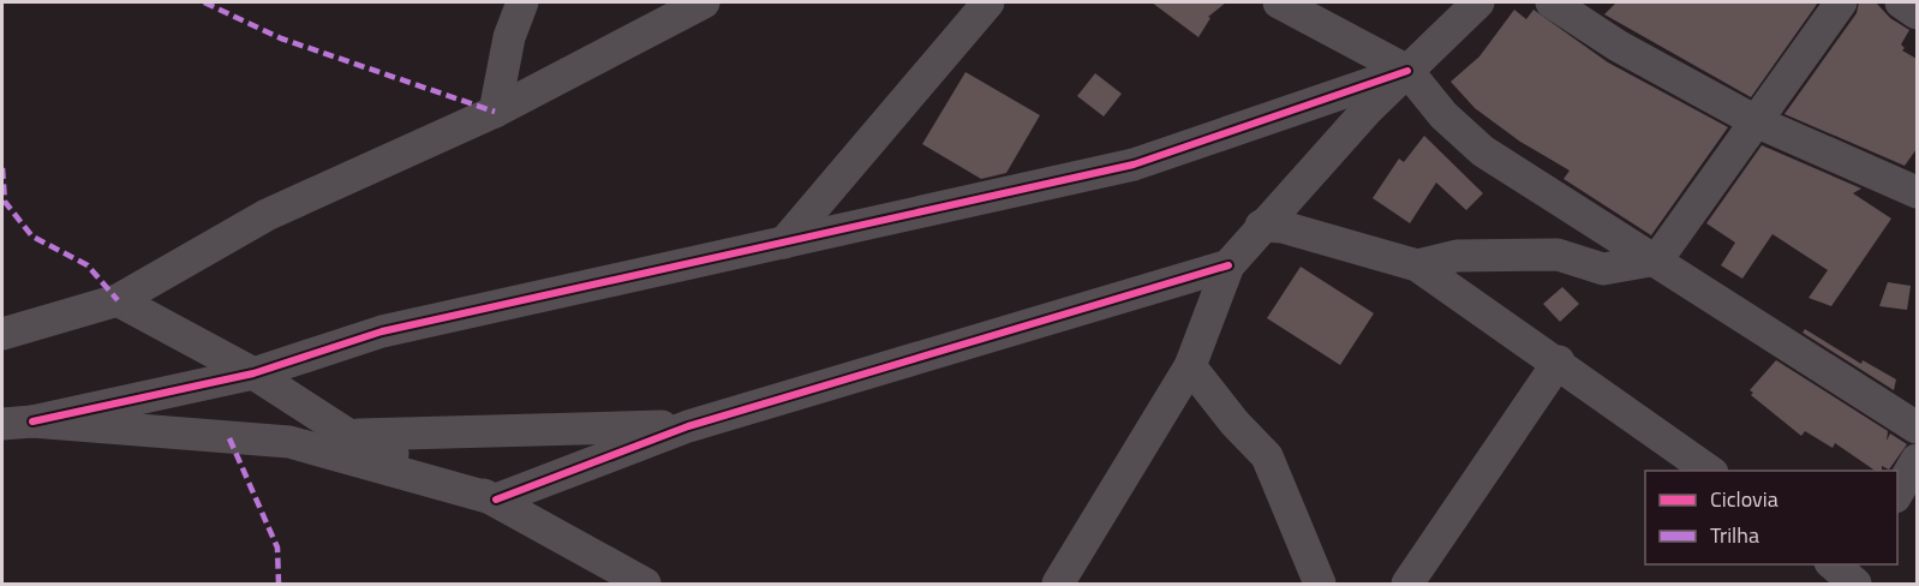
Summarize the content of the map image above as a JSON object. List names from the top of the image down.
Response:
{
  "legend": ["Ciclovia", "Trilha"]
}
